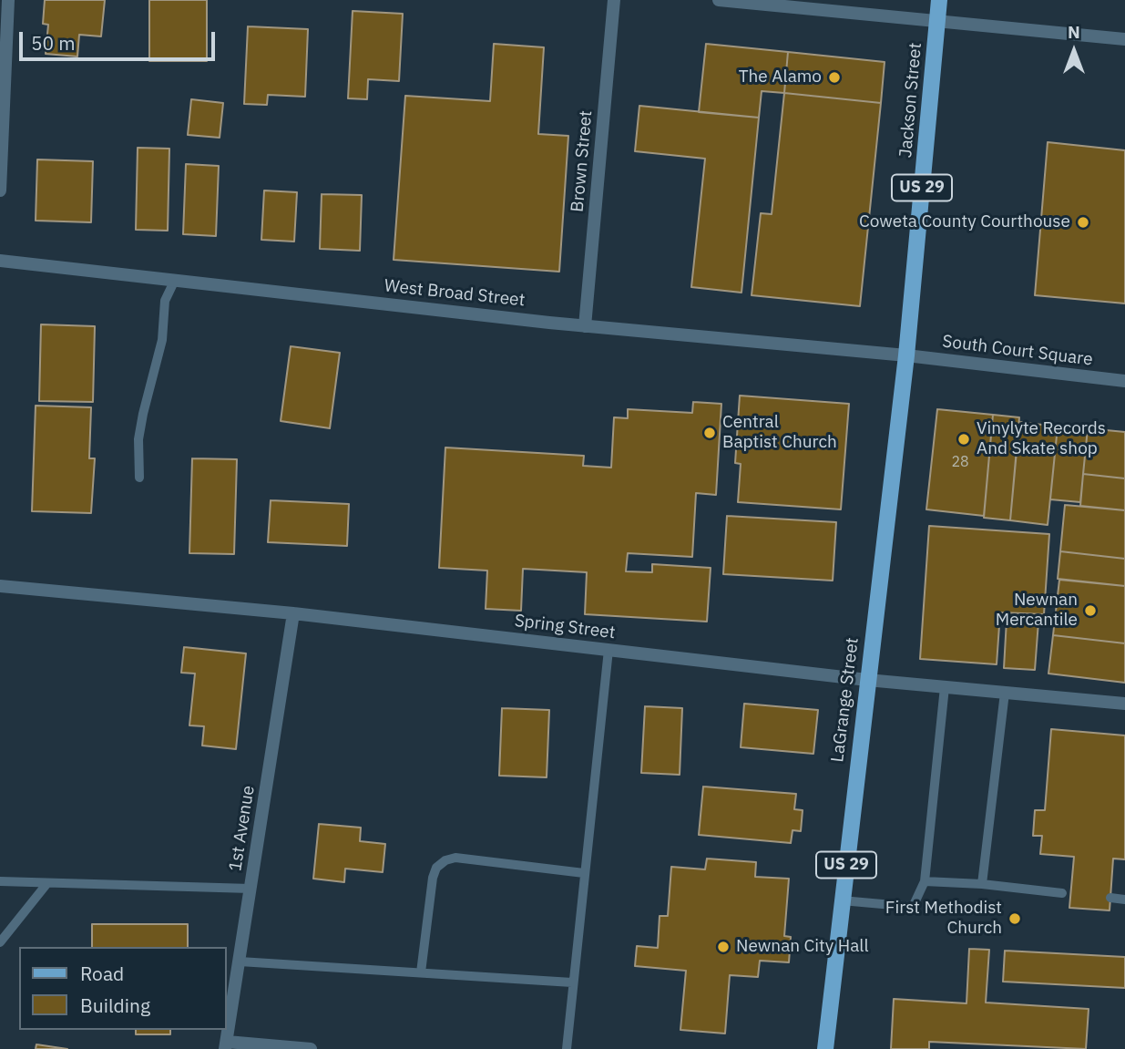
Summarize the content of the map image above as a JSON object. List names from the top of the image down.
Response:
{
  "streets": {
    "main road": ["Jackson Street", "US 29", "LaGrange Street"],
    "street": [
      "Brown Street",
      "West Broad Street",
      "South Court Square",
      "Spring Street",
      "1st Avenue"
    ]
  },
  "crossings": [
    ["Jackson Street", "West Broad Street"],
    ["Jackson Street", "South Court Square"],
    ["Jackson Street", "LaGrange Street"],
    ["Brown Street", "West Broad Street"],
    ["West Broad Street", "South Court Square"],
    ["West Broad Street", "LaGrange Street"],
    ["South Court Square", "LaGrange Street"],
    ["Spring Street", "LaGrange Street"],
    ["Spring Street", "1st Avenue"]
  ],
  "places": [
    "The Alamo",
    "Coweta County Courthouse",
    "Central Baptist Church",
    "Vinylyte Records And Skate shop",
    "Newnan Mercantile",
    "First Methodist Church",
    "Newnan City Hall"
  ],
  "house_numbers": ["28"],
  "legend": ["Road", "Building"],
  "scale_bar": "50 m",
  "north": "top"
}
